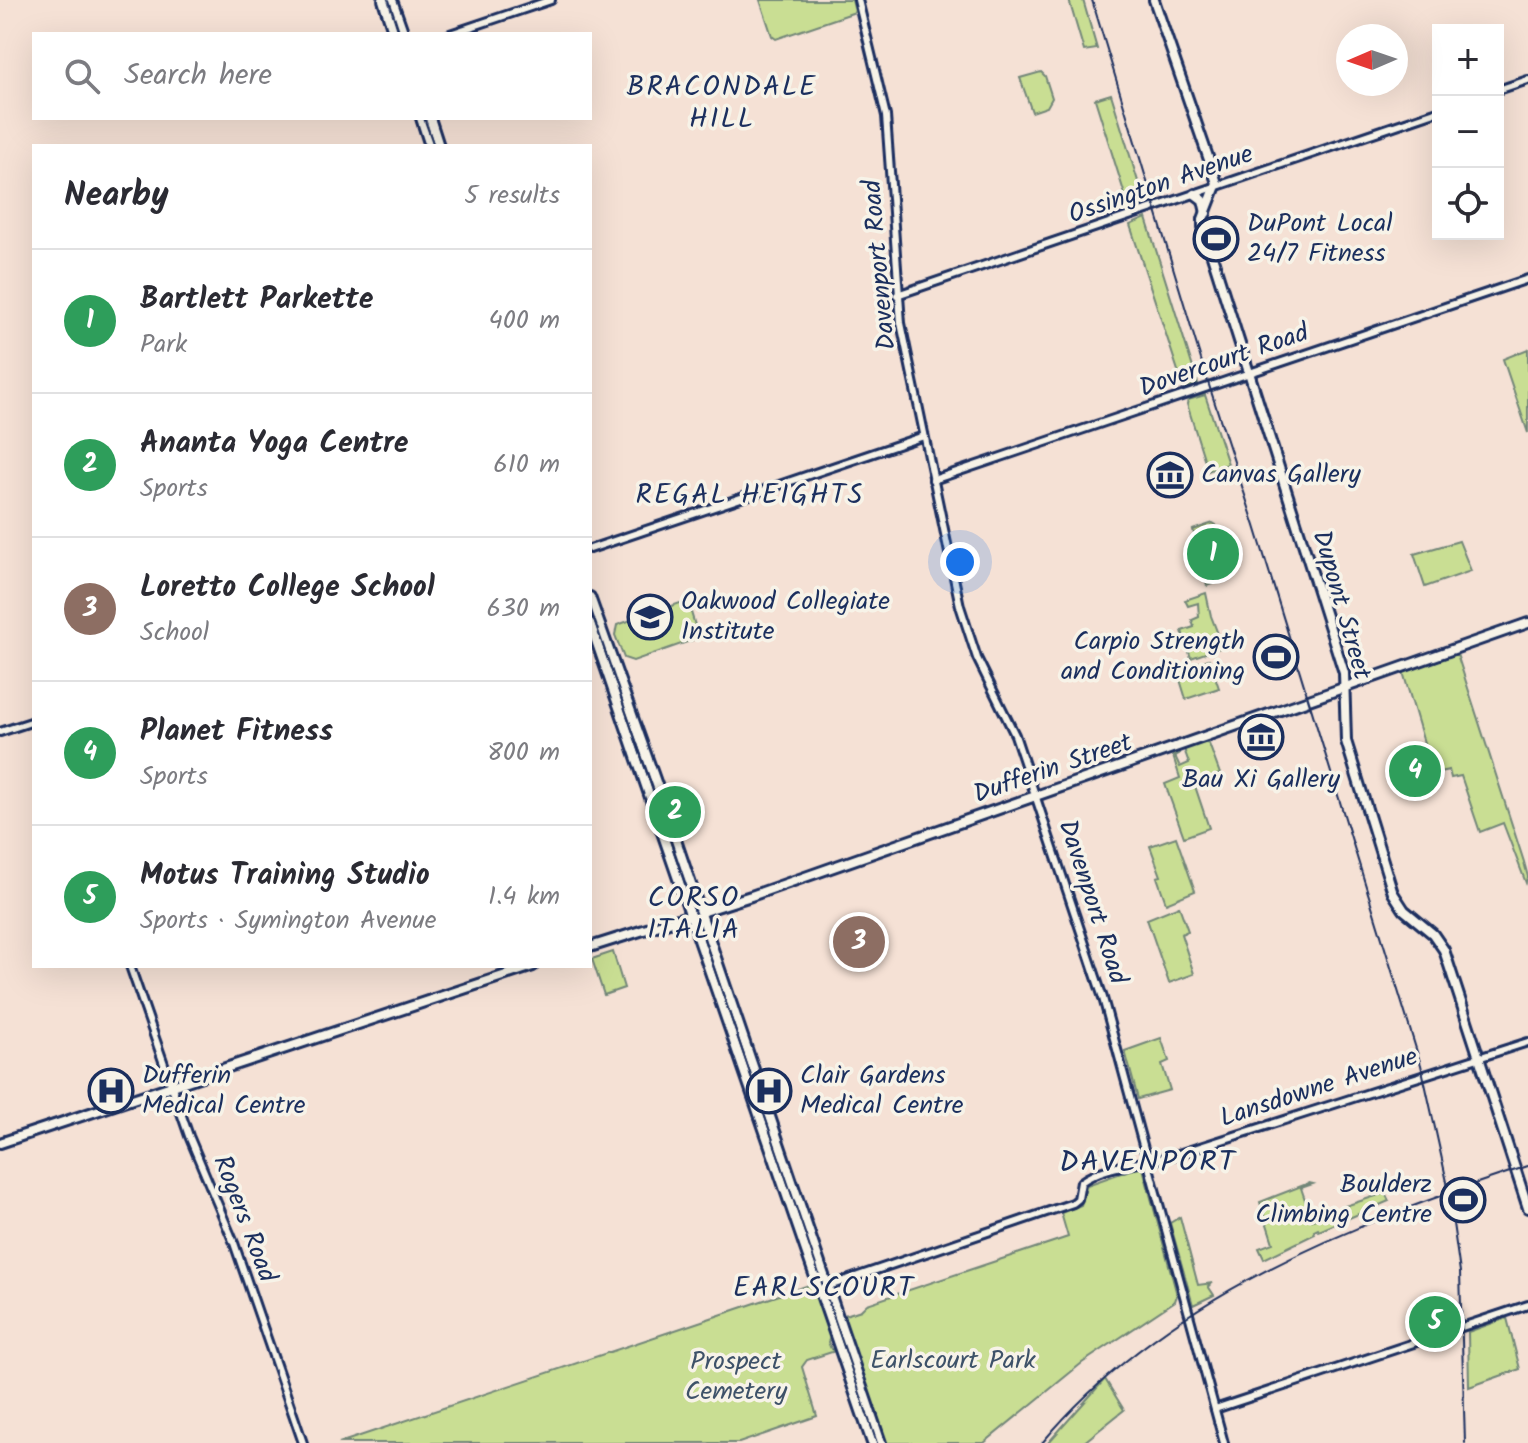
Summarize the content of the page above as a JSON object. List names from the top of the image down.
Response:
{
  "streets": {
    "main road": ["Dupont Street", "Dufferin Street"],
    "street": [
      "Ossington Avenue",
      "Davenport Road",
      "Dovercourt Road",
      "Lansdowne Avenue",
      "Rogers Road"
    ]
  },
  "crossings": [
    ["Ossington Avenue", "Davenport Road"],
    ["Ossington Avenue", "Dupont Street"],
    ["Davenport Road", "Dovercourt Road"],
    ["Davenport Road", "Dufferin Street"],
    ["Davenport Road", "Lansdowne Avenue"],
    ["Dovercourt Road", "Dupont Street"],
    ["Dupont Street", "Dufferin Street"],
    ["Dupont Street", "Lansdowne Avenue"]
  ],
  "districts": [
    "BRACONDALE HILL",
    "REGAL HEIGHTS",
    "CORSO ITALIA",
    "DAVENPORT",
    "EARLSCOURT"
  ],
  "parks": ["Earlscourt Park", "Prospect Cemetery"],
  "places": {
    "sports": ["DuPont Local 24/7 Fitness", "Carpio Strength and Conditioning", "Boulderz Climbing Centre"],
    "museum": ["Canvas Gallery", "Bau Xi Gallery"],
    "school or university": ["Oakwood Collegiate Institute"],
    "hospital": ["Dufferin Medical Centre", "Clair Gardens Medical Centre"]
  },
  "north": "left",
  "page": {
    "map_buttons": ["+", "−"],
    "search": "Search here",
    "heading": ["Nearby", "5 results"],
    "list": [
      {
        "mark": "1",
        "name": "Bartlett Parkette",
        "note": "Park",
        "value": "400 m"
      },
      {
        "mark": "2",
        "name": "Ananta Yoga Centre",
        "note": "Sports",
        "value": "610 m"
      },
      {
        "mark": "3",
        "name": "Loretto College School",
        "note": "School",
        "value": "630 m"
      },
      {
        "mark": "4",
        "name": "Planet Fitness",
        "note": "Sports",
        "value": "800 m"
      },
      {
        "mark": "5",
        "name": "Motus Training Studio",
        "note": "Sports · Symington Avenue",
        "value": "1.4 km"
      }
    ],
    "pins": [
      "1",
      "4",
      "2",
      "3",
      "5"
    ]
  }
}
